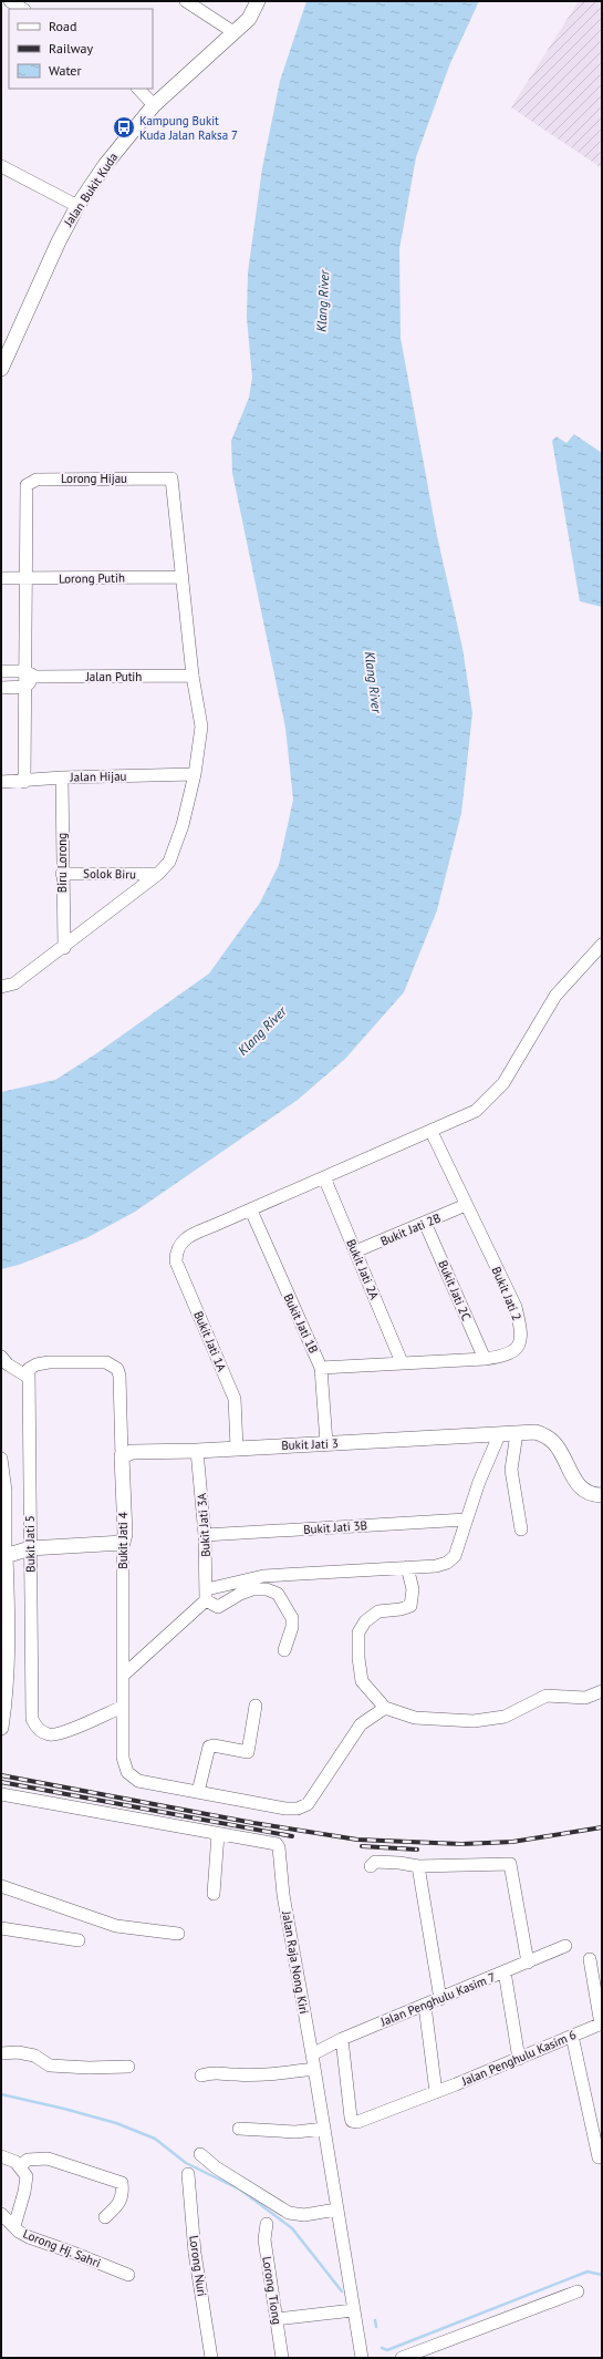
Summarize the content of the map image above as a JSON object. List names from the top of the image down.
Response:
{
  "streets": {
    "street": [
      "Jalan Bukit Kuda",
      "Lorong Hijau",
      "Lorong Putih",
      "Jalan Putih",
      "Jalan Hijau",
      "Biru Lorong",
      "Solok Biru",
      "Bukit Jati 2B",
      "Bukit Jati 2A",
      "Bukit Jati 2C",
      "Bukit Jati 2",
      "Bukit Jati 1B",
      "Bukit Jati 1A",
      "Bukit Jati 3",
      "Bukit Jati 3A",
      "Bukit Jati 3B",
      "Bukit Jati 4",
      "Bukit Jati 5",
      "Jalan Raja Nong Kiri",
      "Jalan Penghulu Kasim 7",
      "Jalan Penghulu Kasim 6",
      "Lorong Hj. Sahri",
      "Lorong Nuri",
      "Lorong Tiong"
    ]
  },
  "crossings": [
    ["Lorong Hijau", "Lorong Putih"],
    ["Jalan Hijau", "Biru Lorong"],
    ["Biru Lorong", "Solok Biru"],
    ["Bukit Jati 2B", "Bukit Jati 2A"],
    ["Bukit Jati 2B", "Bukit Jati 2C"],
    ["Bukit Jati 2B", "Bukit Jati 2"],
    ["Bukit Jati 2A", "Bukit Jati 2"],
    ["Bukit Jati 2C", "Bukit Jati 2"],
    ["Bukit Jati 2", "Bukit Jati 1B"],
    ["Bukit Jati 1B", "Bukit Jati 1A"],
    ["Bukit Jati 1B", "Bukit Jati 3"],
    ["Bukit Jati 1A", "Bukit Jati 3"],
    ["Bukit Jati 3", "Bukit Jati 3A"],
    ["Bukit Jati 3", "Bukit Jati 4"],
    ["Bukit Jati 3A", "Bukit Jati 3B"],
    ["Bukit Jati 4", "Bukit Jati 5"],
    ["Jalan Raja Nong Kiri", "Jalan Penghulu Kasim 7"],
    ["Jalan Penghulu Kasim 7", "Jalan Penghulu Kasim 6"]
  ],
  "water": ["Klang River"],
  "places": {
    "bus stop": ["Kampung Bukit Kuda Jalan Raksa 7"]
  },
  "legend": ["Road", "Railway", "Water"]
}
